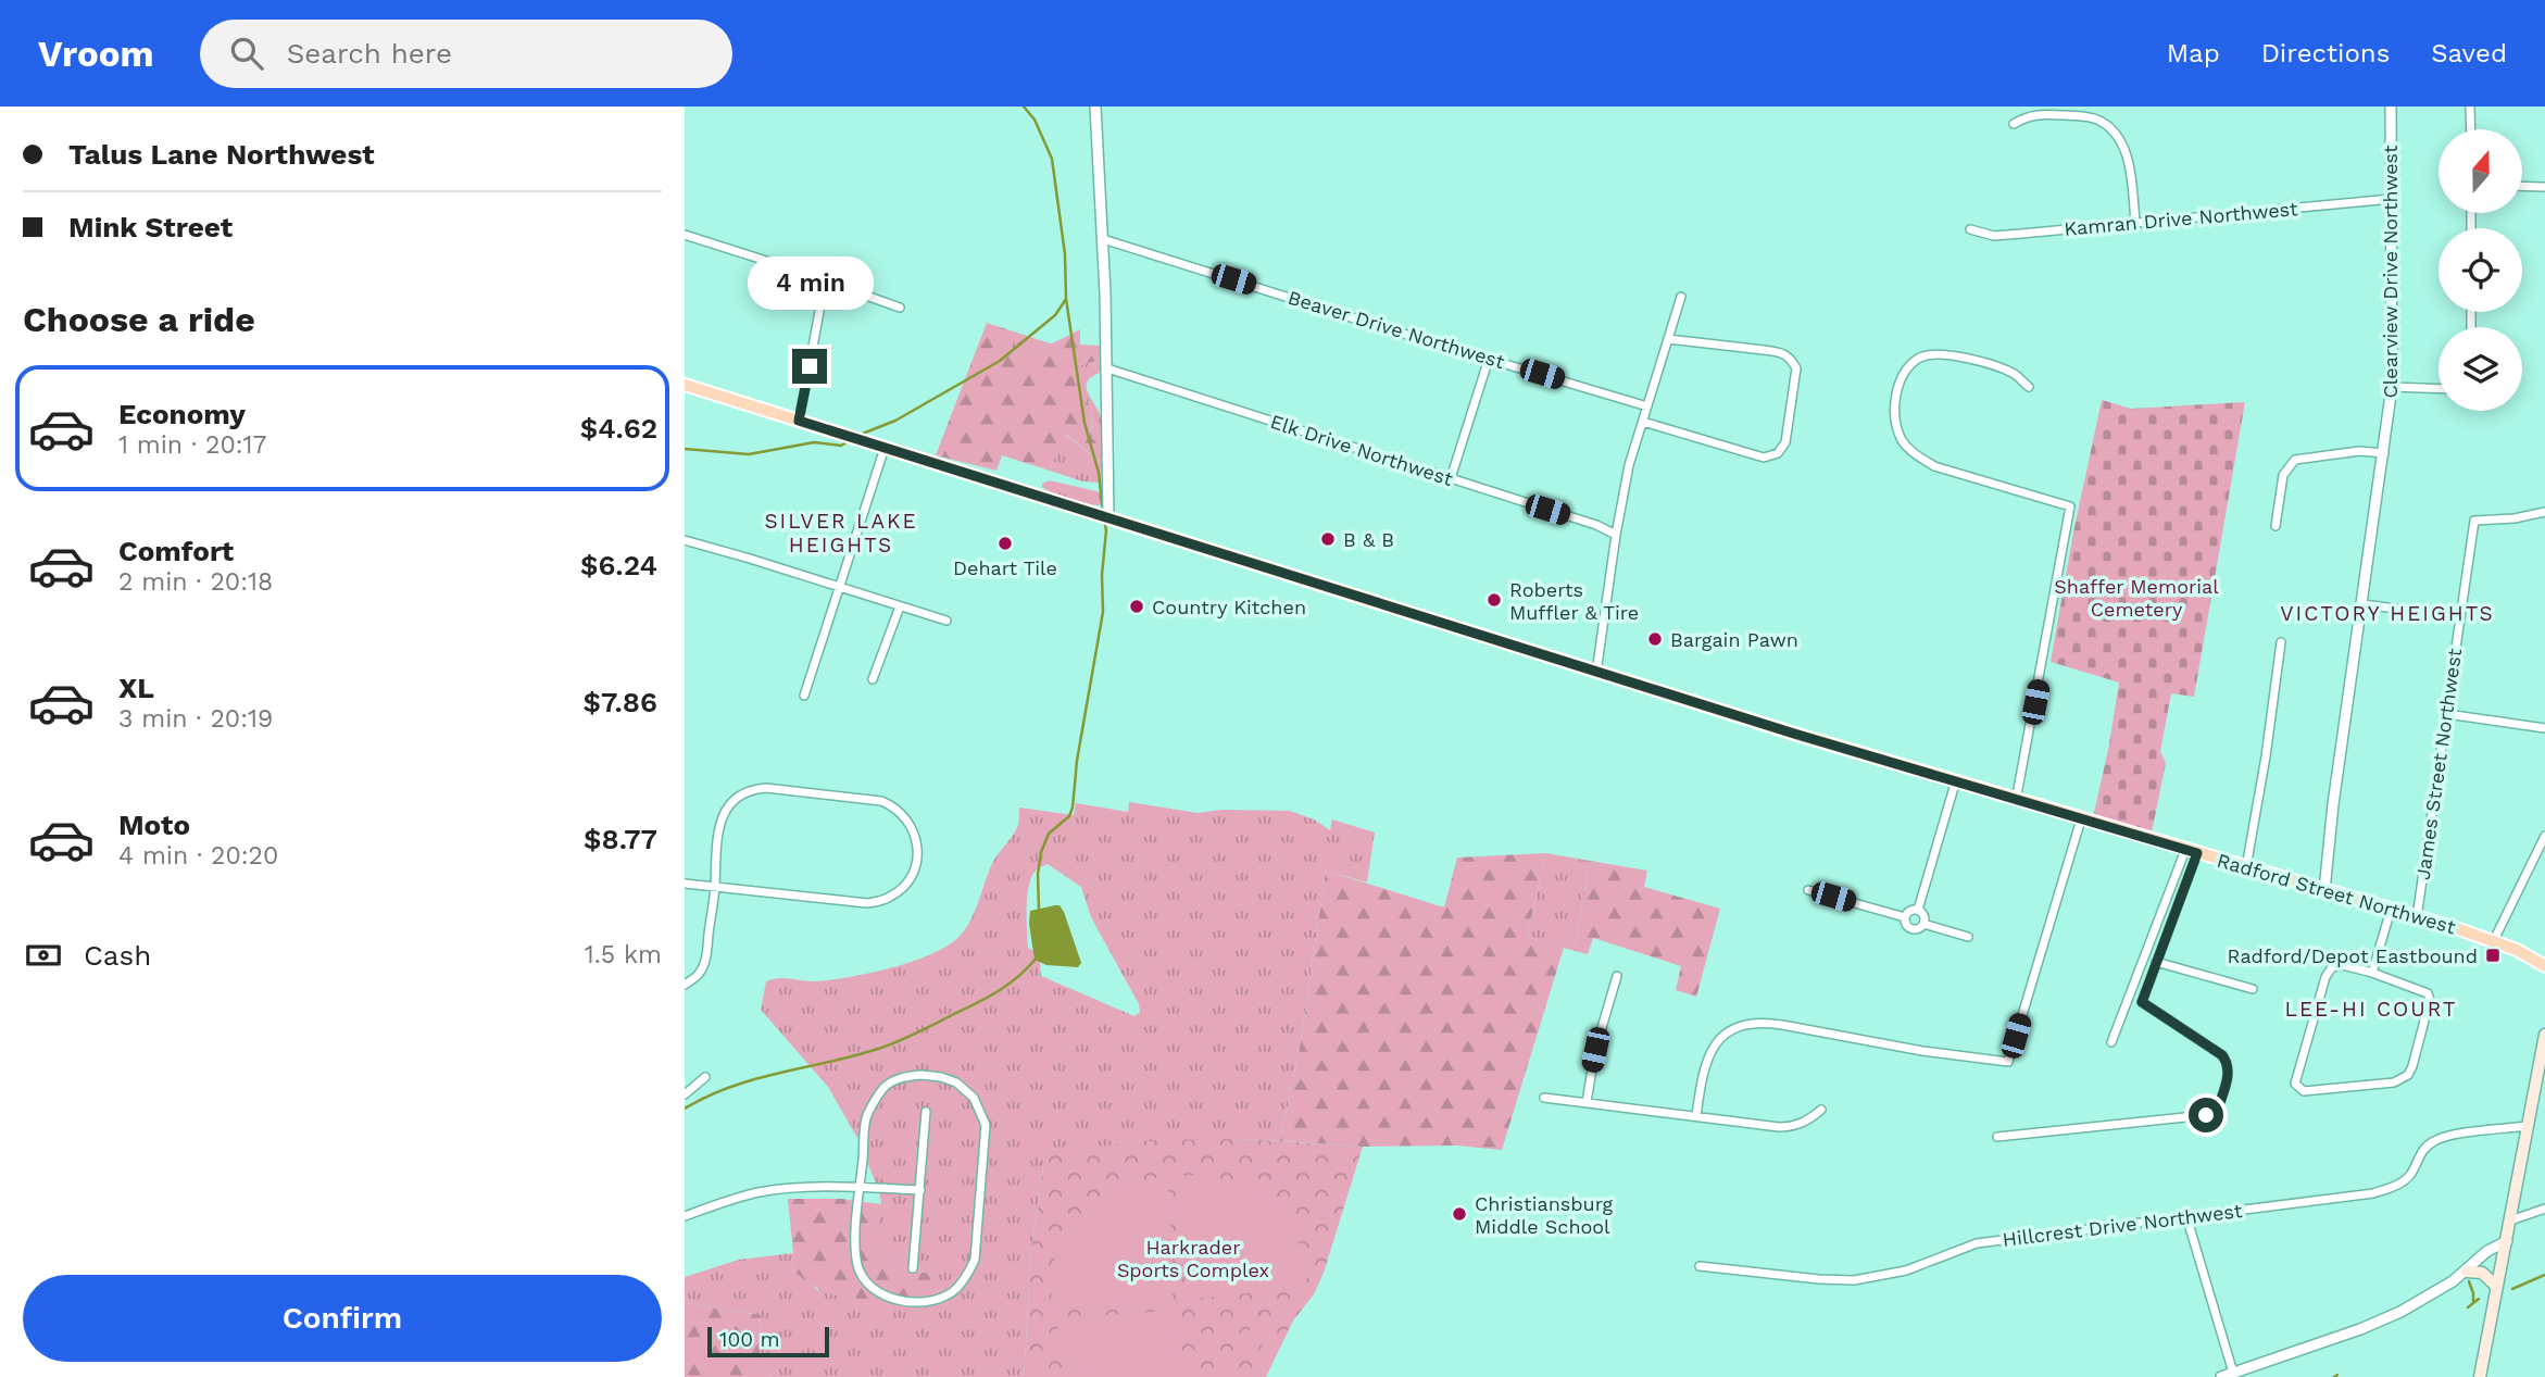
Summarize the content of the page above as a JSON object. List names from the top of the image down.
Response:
{
  "streets": {
    "main road": ["Radford Street Northwest"],
    "street": [
      "Kamran Drive Northwest",
      "Clearview Drive Northwest",
      "Beaver Drive Northwest",
      "Elk Drive Northwest",
      "James Street Northwest",
      "Hillcrest Drive Northwest"
    ]
  },
  "crossings": [
    ["Kamran Drive Northwest", "Clearview Drive Northwest"],
    ["Clearview Drive Northwest", "Radford Street Northwest"],
    ["James Street Northwest", "Radford Street Northwest"]
  ],
  "districts": ["SILVER LAKE HEIGHTS", "VICTORY HEIGHTS", "LEE-HI COURT"],
  "parks": ["Shaffer Memorial Cemetery", "Harkrader Sports Complex"],
  "places": {
    "other": [
      "B & B",
      "Dehart Tile",
      "Roberts Muffler & Tire",
      "Country Kitchen",
      "Bargain Pawn",
      "Christiansburg Middle School"
    ],
    "transit": ["Radford/Depot Eastbound"]
  },
  "scale_bar": "100 m",
  "north": "top",
  "page": {
    "header": "Vroom",
    "search": "Search here",
    "nav": ["Map", "Directions", "Saved"],
    "banner": ["Talus Lane Northwest", "Mink Street"],
    "bubble": "4 min",
    "heading": "Choose a ride",
    "list": [
      {
        "name": "Economy",
        "note": "1 min · 20:17",
        "value": "$4.62"
      },
      {
        "name": "Comfort",
        "note": "2 min · 20:18",
        "value": "$6.24"
      },
      {
        "name": "XL",
        "note": "3 min · 20:19",
        "value": "$7.86"
      },
      {
        "name": "Moto",
        "note": "4 min · 20:20",
        "value": "$8.77"
      }
    ],
    "pay": ["Cash", "1.5 km"],
    "buttons": "Confirm",
    "scale": "100 m"
  }
}
